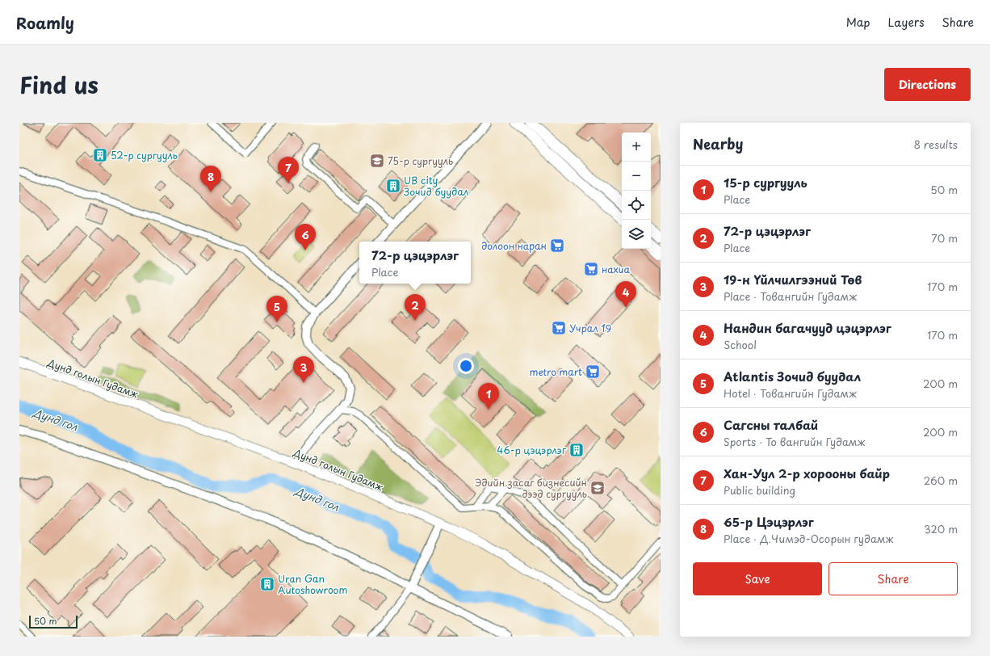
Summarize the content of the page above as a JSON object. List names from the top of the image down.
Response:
{
  "streets": {
    "main road": ["Дунд голын Гудамж"]
  },
  "water": ["Дунд гол"],
  "places": {
    "building": [
      "52-р сургууль",
      "UB city Зочид буудал",
      "46-р цэцэрлэг",
      "Uran Gan Autoshowroom"
    ],
    "school or university": ["75-р сургууль", "Эдийн засаг бизнесийн дээд сургууль"],
    "supermarket": [
      "долоон наран",
      "нахиа",
      "Учрал 19",
      "metro mart"
    ]
  },
  "scale_bar": "50 m",
  "page": {
    "header": "Roamly",
    "nav": ["Map", "Layers", "Share"],
    "title": "Find us",
    "buttons": [
      "Directions",
      ["Save", "Share"]
    ],
    "heading": ["Nearby", "8 results"],
    "map_buttons": ["+", "−"],
    "pins": [
      "7",
      "8",
      "6",
      "4",
      "2",
      "5",
      "3",
      "1"
    ],
    "list": [
      {
        "mark": "1",
        "name": "15-р сургууль",
        "note": "Place",
        "value": "50 m"
      },
      {
        "mark": "2",
        "name": "72-р цэцэрлэг",
        "note": "Place",
        "value": "70 m"
      },
      {
        "mark": "3",
        "name": "19-н Үйлчилгээний Төв",
        "note": "Place · Товангийн Гудамж",
        "value": "170 m"
      },
      {
        "mark": "4",
        "name": "Нандин багачууд цэцэрлэг",
        "note": "School",
        "value": "170 m"
      },
      {
        "mark": "5",
        "name": "Atlantis Зочид буудал",
        "note": "Hotel · Товангийн Гудамж",
        "value": "200 m"
      },
      {
        "mark": "6",
        "name": "Сагсны талбай",
        "note": "Sports · То вангийн Гудамж",
        "value": "200 m"
      },
      {
        "mark": "7",
        "name": "Хан-Уул 2-р хорооны байр",
        "note": "Public building",
        "value": "260 m"
      },
      {
        "mark": "8",
        "name": "65-р Цэцэрлэг",
        "note": "Place · Д.Чимэд-Осорын гудамж",
        "value": "320 m"
      }
    ],
    "popup": ["72-р цэцэрлэг", "Place"],
    "scale": "50 m"
  }
}
